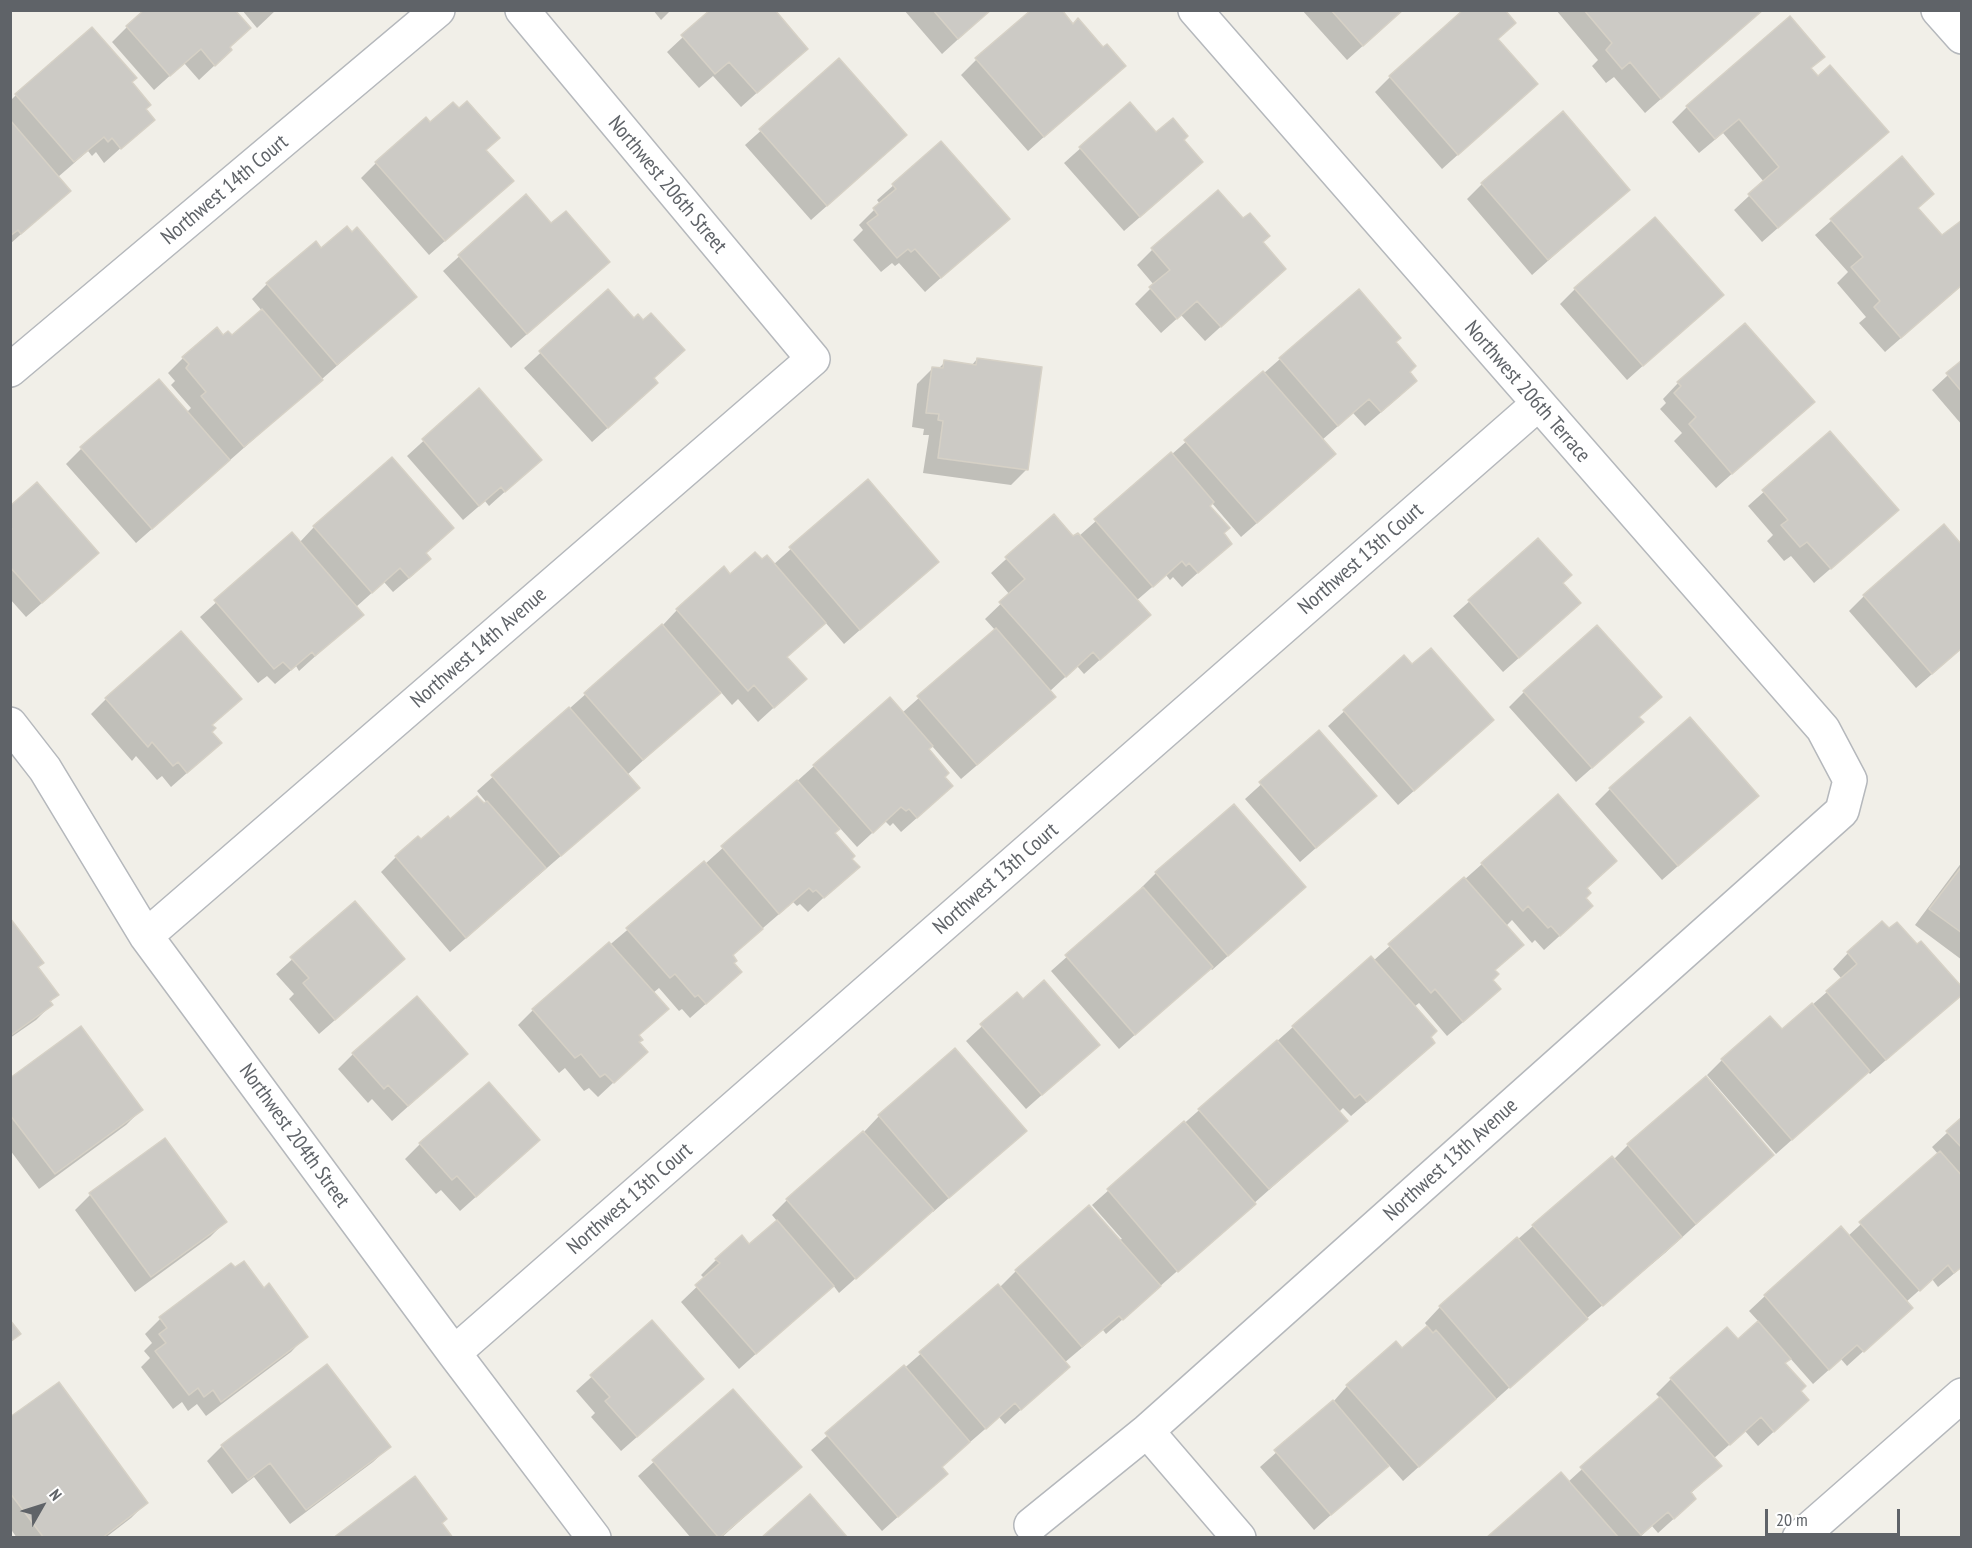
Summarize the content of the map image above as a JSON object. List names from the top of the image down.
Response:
{
  "streets": {
    "street": [
      "Northwest 206th Street",
      "Northwest 14th Court",
      "Northwest 206th Terrace",
      "Northwest 13th Court",
      "Northwest 14th Avenue",
      "Northwest 204th Street",
      "Northwest 13th Avenue"
    ]
  },
  "crossings": [
    ["Northwest 206th Street", "Northwest 14th Avenue"],
    ["Northwest 206th Terrace", "Northwest 13th Court"],
    ["Northwest 206th Terrace", "Northwest 13th Avenue"],
    ["Northwest 13th Court", "Northwest 204th Street"],
    ["Northwest 14th Avenue", "Northwest 204th Street"]
  ],
  "scale_bar": "20 m",
  "north": "top right"
}
